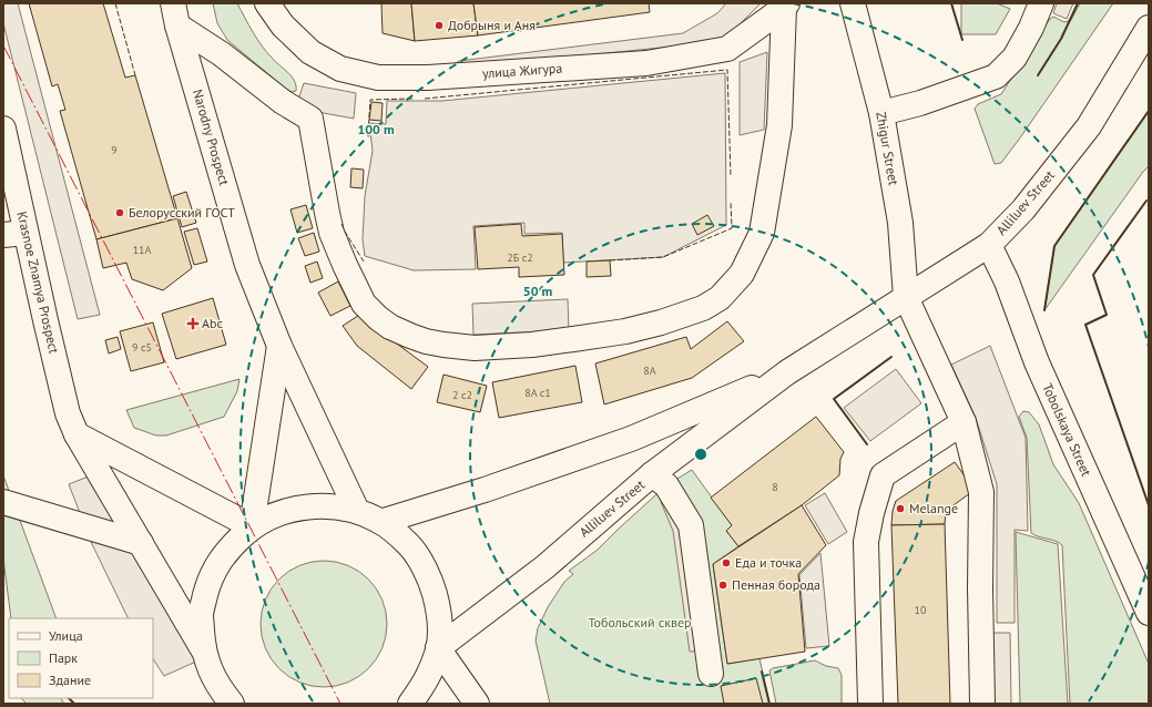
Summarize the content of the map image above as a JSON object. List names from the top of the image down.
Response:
{
  "streets": {
    "main road": [
      "улица Жигура",
      "Narodny Prospect",
      "Zhigur Street",
      "Alliluev Street",
      "Krasnoe Znamya Prospect",
      "Tobolskaya Street"
    ]
  },
  "crossings": [
    ["Zhigur Street", "Alliluev Street"],
    ["Alliluev Street", "Tobolskaya Street"]
  ],
  "parks": ["Тобольский сквер"],
  "places": {
    "other": [
      "Добрыня и Аня",
      "Белорусский ГОСТ",
      "Melange",
      "Еда и точка",
      "Пенная борода"
    ],
    "health": ["Abc"]
  },
  "house_numbers": [
    "9",
    "11А",
    "2Б с2",
    "9 с5",
    "8А",
    "8А с1",
    "2 с2",
    "8",
    "10"
  ],
  "legend": ["Улица", "Парк", "Здание"],
  "rings": ["100 m", "50 m"]
}
